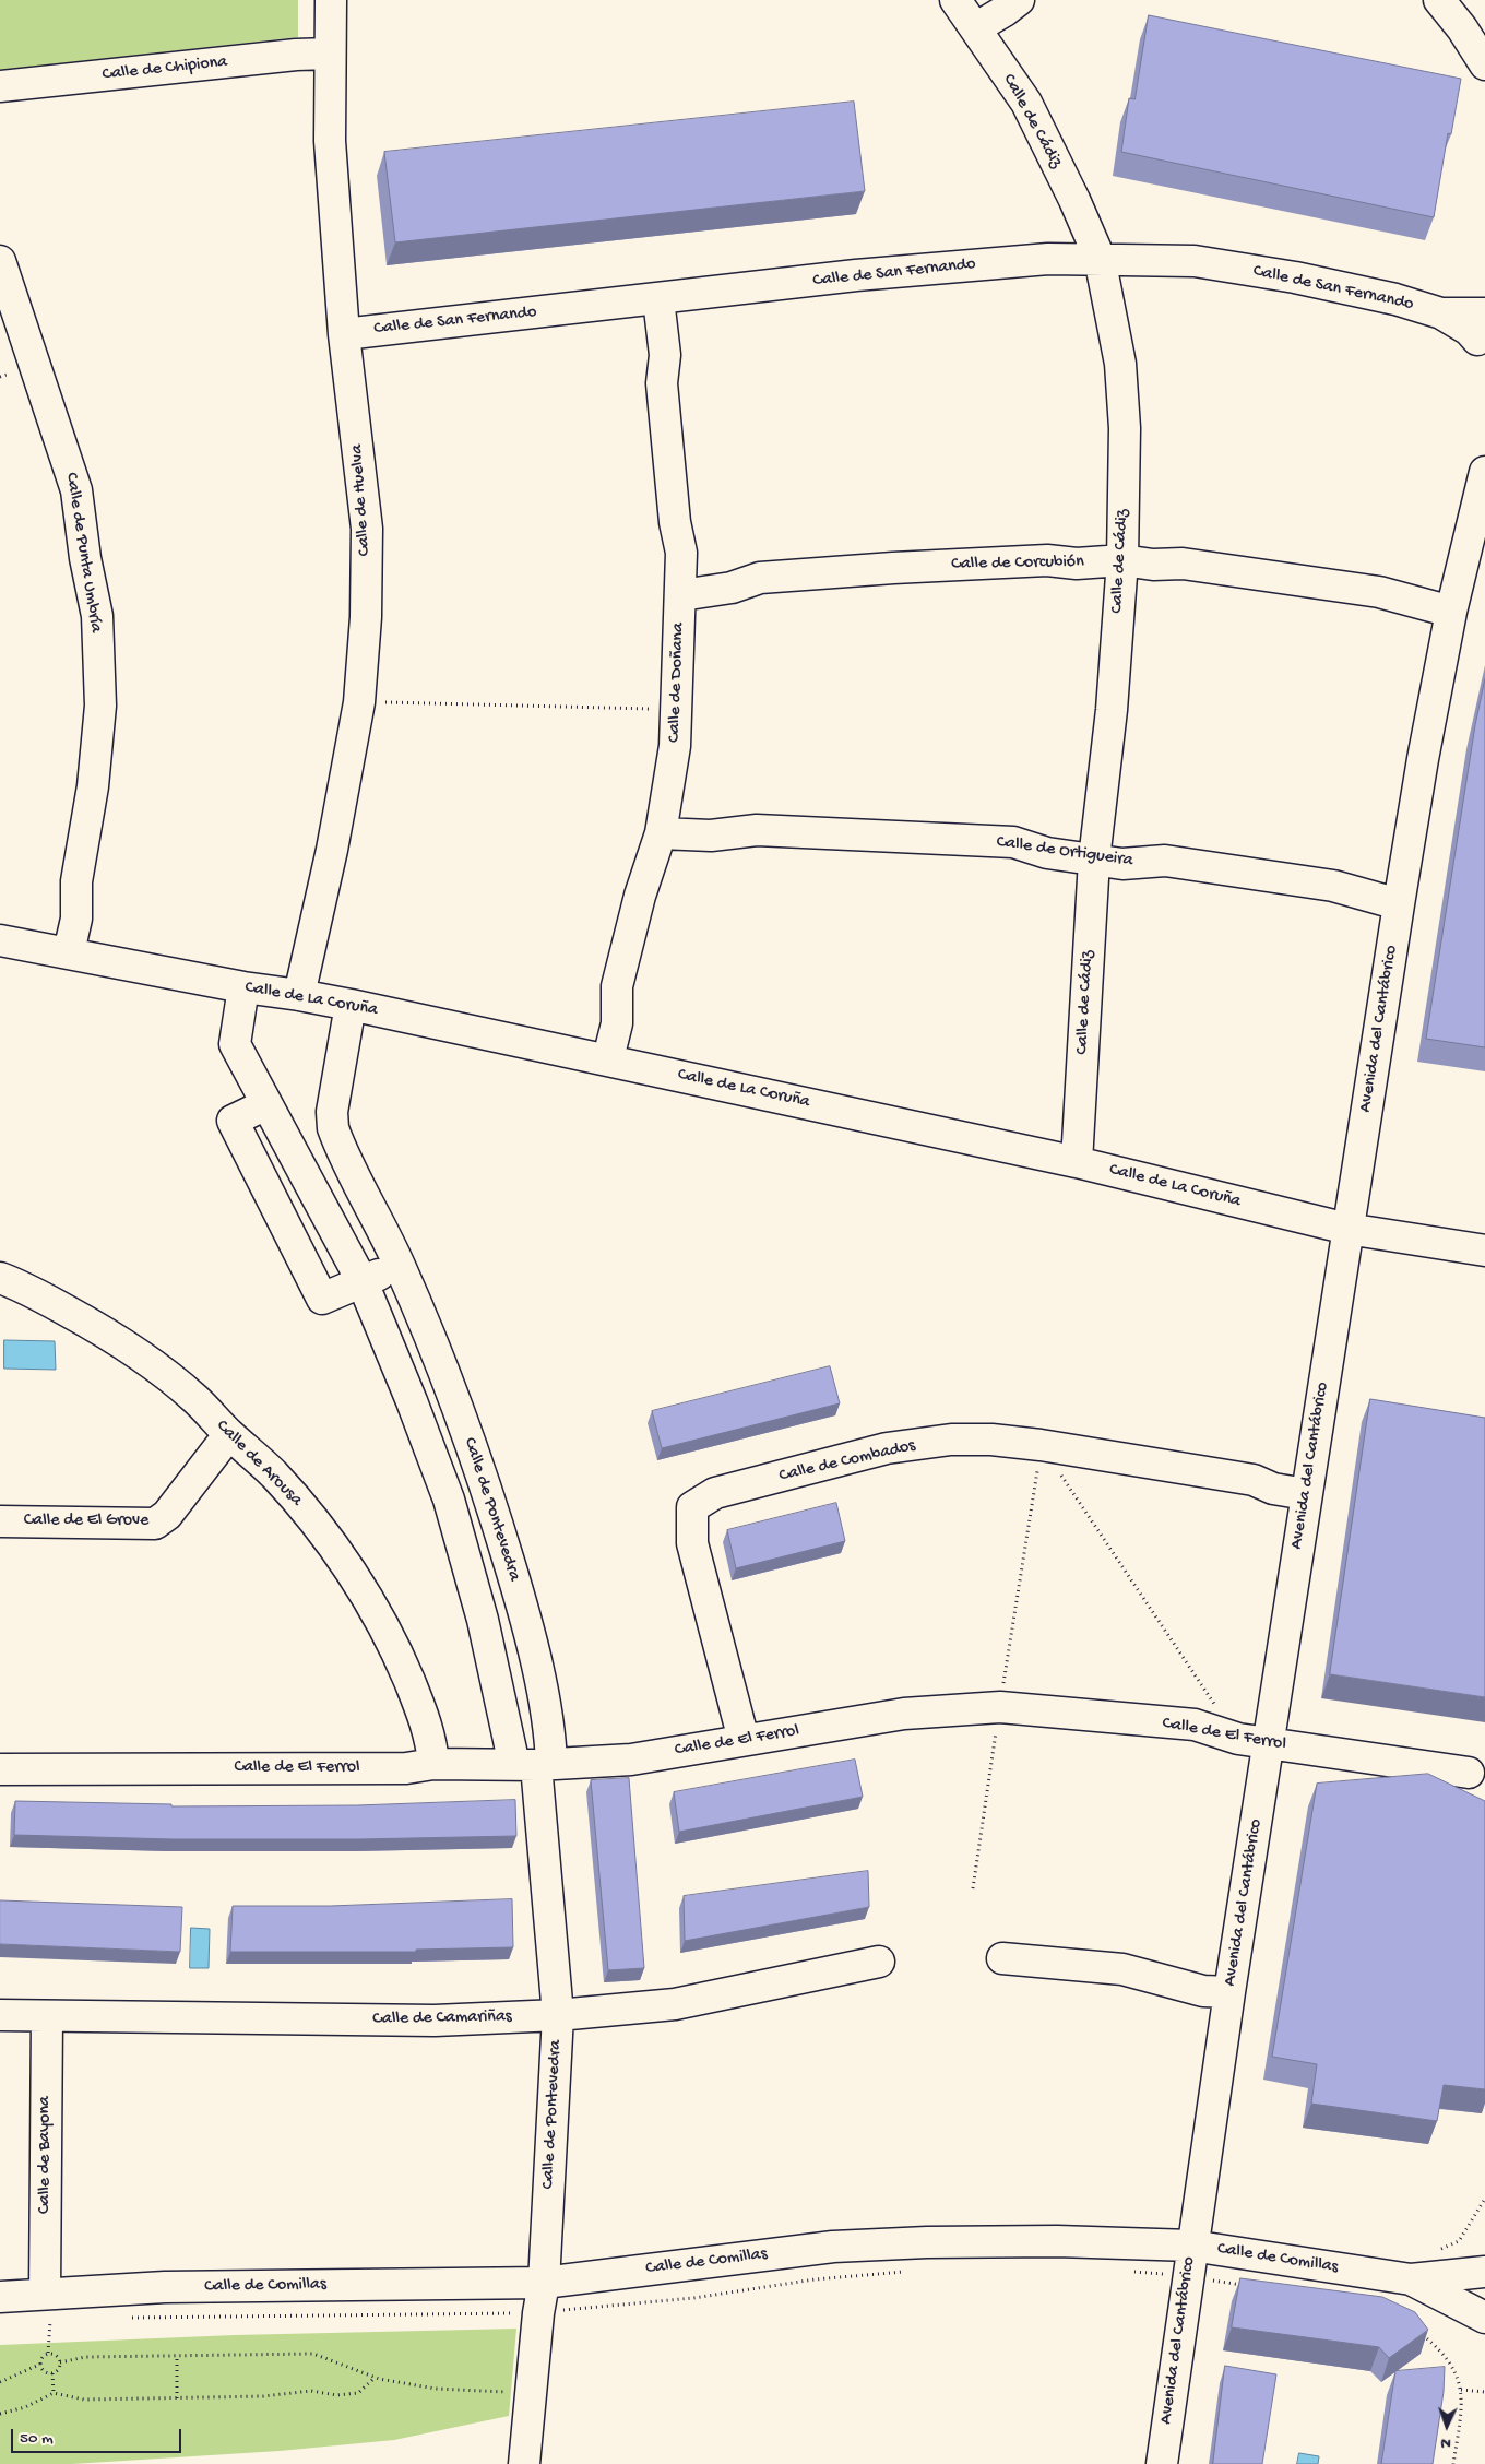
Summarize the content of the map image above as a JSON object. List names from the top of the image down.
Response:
{
  "streets": {
    "street": [
      "Calle de Chipiona",
      "Calle de Cádiz",
      "Calle de San Fernando",
      "Calle de Huelva",
      "Calle de Punta Umbría",
      "Calle de Corcubión",
      "Calle de Doñana",
      "Calle de Ortigueira",
      "Calle de La Coruña",
      "Avenida del Cantábrico",
      "Calle de Combados",
      "Calle de Arousa",
      "Calle de Pontevedra",
      "Calle de El Grove",
      "Calle de El Ferrol",
      "Calle de Camariñas",
      "Calle de Bayona",
      "Calle de Comillas"
    ]
  },
  "crossings": [
    ["Calle de Chipiona", "Calle de Huelva"],
    ["Calle de Cádiz", "Calle de San Fernando"],
    ["Calle de Cádiz", "Calle de Corcubión"],
    ["Calle de Cádiz", "Calle de Ortigueira"],
    ["Calle de Cádiz", "Calle de La Coruña"],
    ["Calle de San Fernando", "Calle de Huelva"],
    ["Calle de San Fernando", "Calle de Doñana"],
    ["Calle de Huelva", "Calle de La Coruña"],
    ["Calle de Punta Umbría", "Calle de La Coruña"],
    ["Calle de Corcubión", "Calle de Doñana"],
    ["Calle de Corcubión", "Avenida del Cantábrico"],
    ["Calle de Doñana", "Calle de Ortigueira"],
    ["Calle de Doñana", "Calle de La Coruña"],
    ["Calle de Ortigueira", "Avenida del Cantábrico"],
    ["Calle de La Coruña", "Avenida del Cantábrico"],
    ["Calle de La Coruña", "Calle de Pontevedra"],
    ["Avenida del Cantábrico", "Calle de Combados"],
    ["Avenida del Cantábrico", "Calle de El Ferrol"],
    ["Avenida del Cantábrico", "Calle de Comillas"],
    ["Calle de Combados", "Calle de El Ferrol"],
    ["Calle de Arousa", "Calle de El Grove"],
    ["Calle de Arousa", "Calle de El Ferrol"],
    ["Calle de Pontevedra", "Calle de El Ferrol"],
    ["Calle de Pontevedra", "Calle de Camariñas"],
    ["Calle de Pontevedra", "Calle de Comillas"],
    ["Calle de Camariñas", "Calle de Bayona"],
    ["Calle de Bayona", "Calle de Comillas"]
  ],
  "scale_bar": "50 m",
  "north": "bottom"
}
